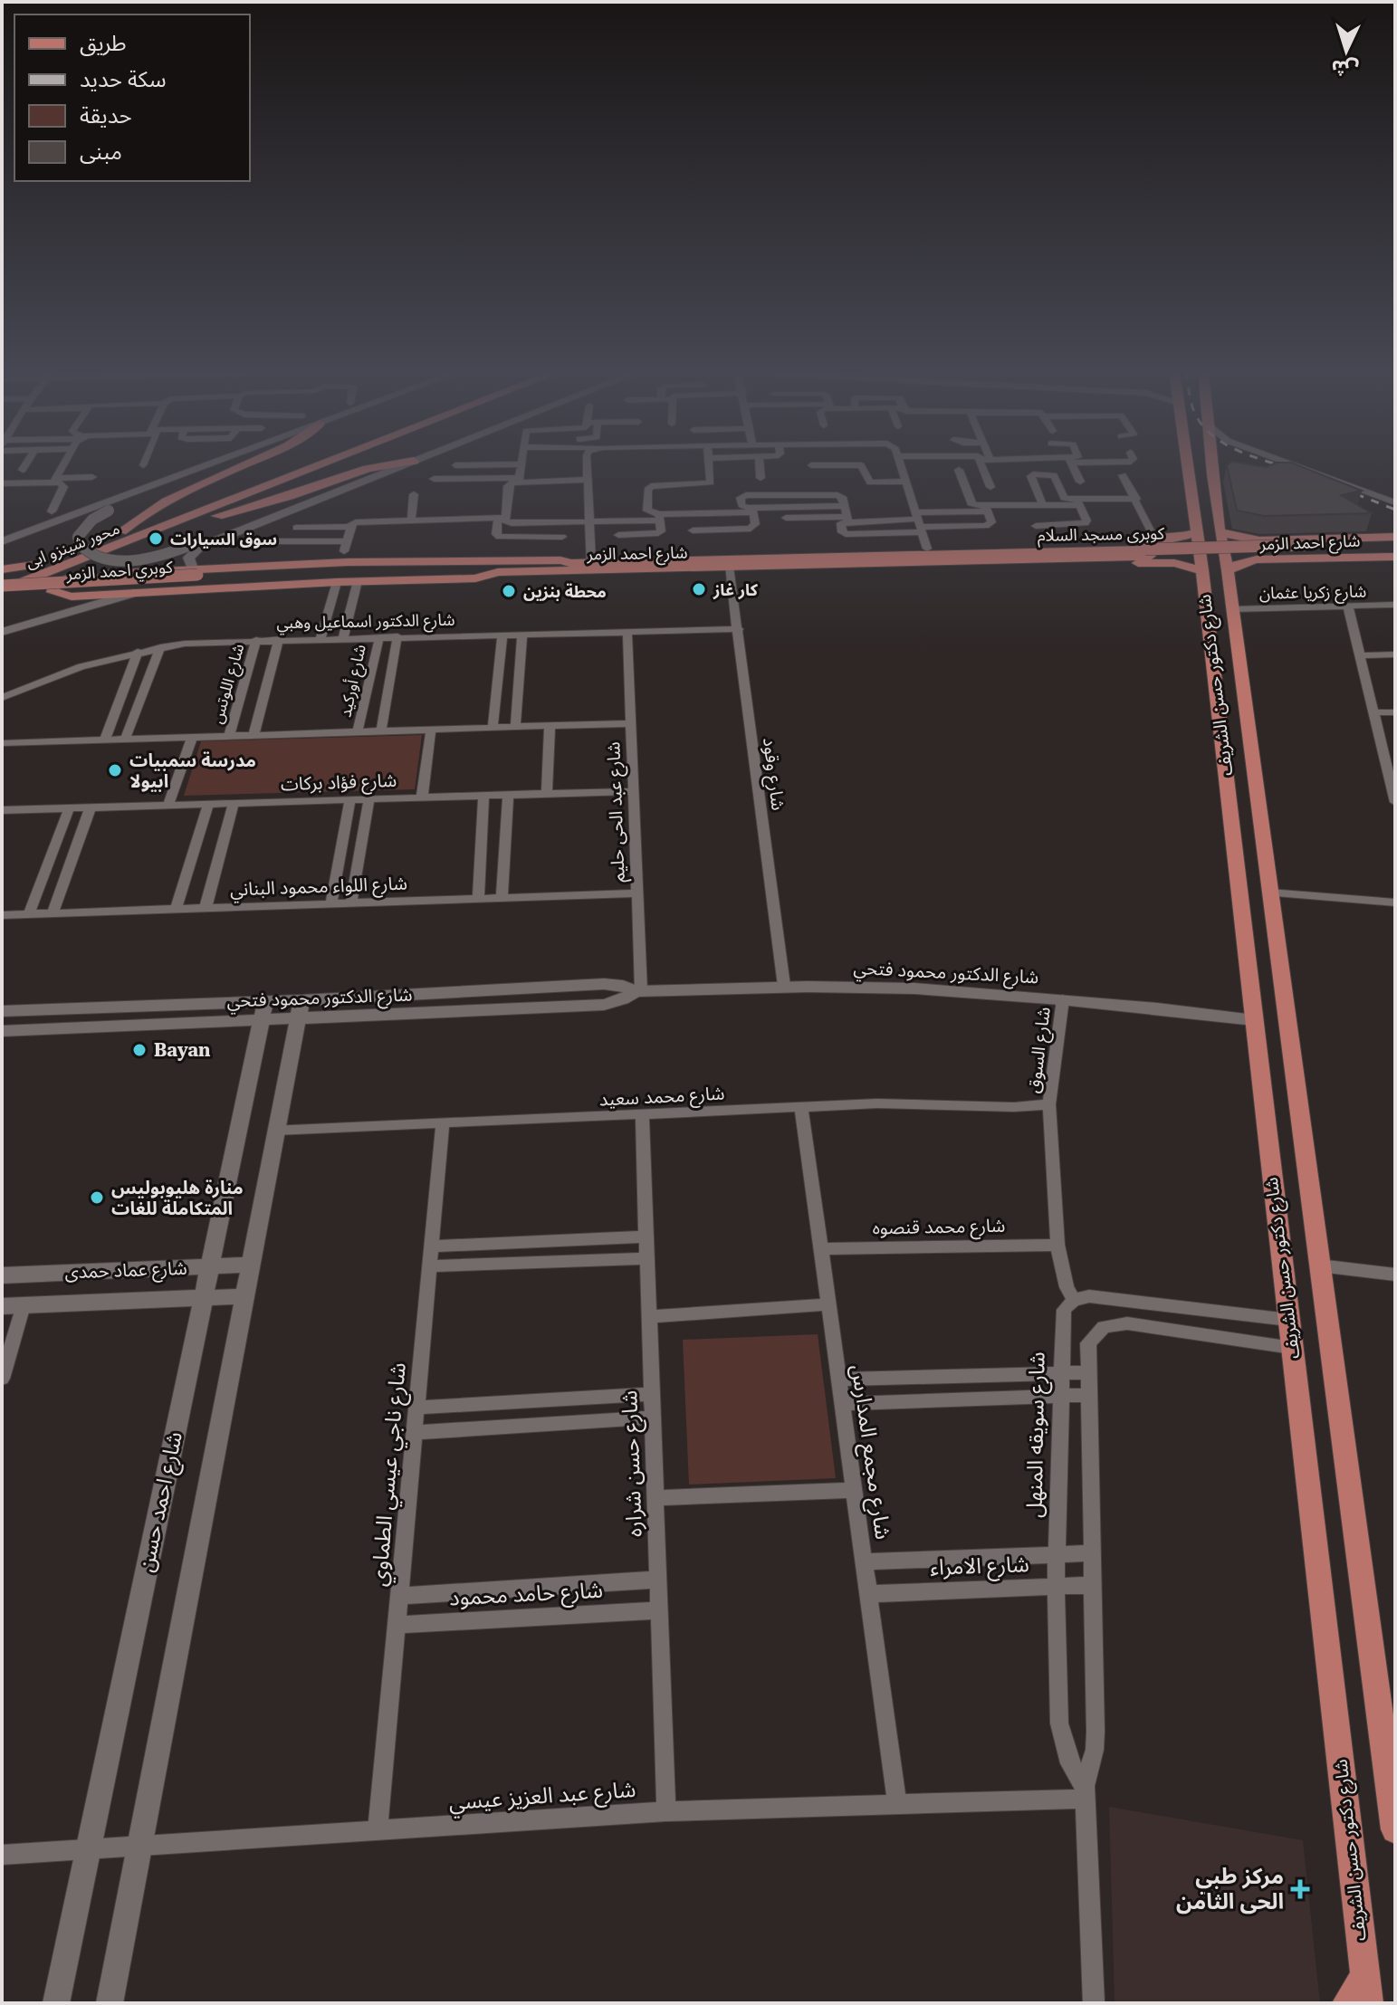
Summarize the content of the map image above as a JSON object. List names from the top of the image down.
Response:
{
  "streets": {
    "main road": [
      "كوبرى مسجد السلام",
      "شارع احمد الزمر",
      "محور شينزو ابى",
      "كوبري احمد الزمر",
      "شارع دكتور حسن الشريف"
    ],
    "street": [
      "شارع زكريا عثمان",
      "شارع الدكتور اسماعيل وهبي",
      "شارع أوركيد",
      "شارع اللوتس",
      "شارع وقود",
      "شارع فؤاد بركات",
      "شارع عبد الحى حليم",
      "شارع اللواء محمود البناني",
      "شارع الدكتور محمود فتحي",
      "شارع السوق",
      "شارع محمد سعيد",
      "شارع محمد قنصوه",
      "شارع عماد حمدى",
      "شارع سويقه المنهل",
      "شارع مجمع المدارس",
      "شارع حسن شراره",
      "شارع ناجي عيسي الطماوي",
      "شارع احمد حسن",
      "شارع الامراء",
      "شارع حامد محمود",
      "شارع عبد العزيز عيسي"
    ]
  },
  "crossings": [
    ["كوبرى مسجد السلام", "شارع احمد الزمر"],
    ["شارع احمد الزمر", "كوبري احمد الزمر"],
    ["شارع احمد الزمر", "شارع دكتور حسن الشريف"],
    ["شارع احمد الزمر", "شارع وقود"],
    ["محور شينزو ابى", "كوبري احمد الزمر"],
    ["شارع زكريا عثمان", "شارع دكتور حسن الشريف"],
    ["شارع الدكتور اسماعيل وهبي", "شارع أوركيد"],
    ["شارع الدكتور اسماعيل وهبي", "شارع اللوتس"],
    ["شارع الدكتور اسماعيل وهبي", "شارع وقود"],
    ["شارع الدكتور اسماعيل وهبي", "شارع عبد الحى حليم"],
    ["شارع دكتور حسن الشريف", "شارع الدكتور محمود فتحي"],
    ["شارع دكتور حسن الشريف", "شارع سويقه المنهل"],
    ["شارع وقود", "شارع الدكتور محمود فتحي"],
    ["شارع فؤاد بركات", "شارع عبد الحى حليم"],
    ["شارع عبد الحى حليم", "شارع اللواء محمود البناني"],
    ["شارع عبد الحى حليم", "شارع الدكتور محمود فتحي"],
    ["شارع الدكتور محمود فتحي", "شارع السوق"],
    ["شارع الدكتور محمود فتحي", "شارع احمد حسن"],
    ["شارع السوق", "شارع محمد سعيد"],
    ["شارع السوق", "شارع محمد قنصوه"],
    ["شارع السوق", "شارع سويقه المنهل"],
    ["شارع محمد سعيد", "شارع مجمع المدارس"],
    ["شارع محمد سعيد", "شارع حسن شراره"],
    ["شارع محمد سعيد", "شارع ناجي عيسي الطماوي"],
    ["شارع محمد قنصوه", "شارع مجمع المدارس"],
    ["شارع عماد حمدى", "شارع احمد حسن"],
    ["شارع سويقه المنهل", "شارع الامراء"],
    ["شارع سويقه المنهل", "شارع عبد العزيز عيسي"],
    ["شارع مجمع المدارس", "شارع الامراء"],
    ["شارع مجمع المدارس", "شارع عبد العزيز عيسي"],
    ["شارع حسن شراره", "شارع حامد محمود"],
    ["شارع حسن شراره", "شارع عبد العزيز عيسي"],
    ["شارع ناجي عيسي الطماوي", "شارع حامد محمود"],
    ["شارع ناجي عيسي الطماوي", "شارع عبد العزيز عيسي"],
    ["شارع احمد حسن", "شارع عبد العزيز عيسي"]
  ],
  "places": {
    "other": [
      "سوق السيارات",
      "كار غاز",
      "محطة بنزين",
      "مدرسة سمبيات ابيولا",
      "Bayan",
      "منارة هليوبوليس المتكاملة للغات"
    ],
    "health": ["مركز طبي الحى الثامن"]
  },
  "legend": [
    "طريق",
    "سكة حديد",
    "حديقة",
    "مبنى"
  ],
  "north": "bottom"
}
